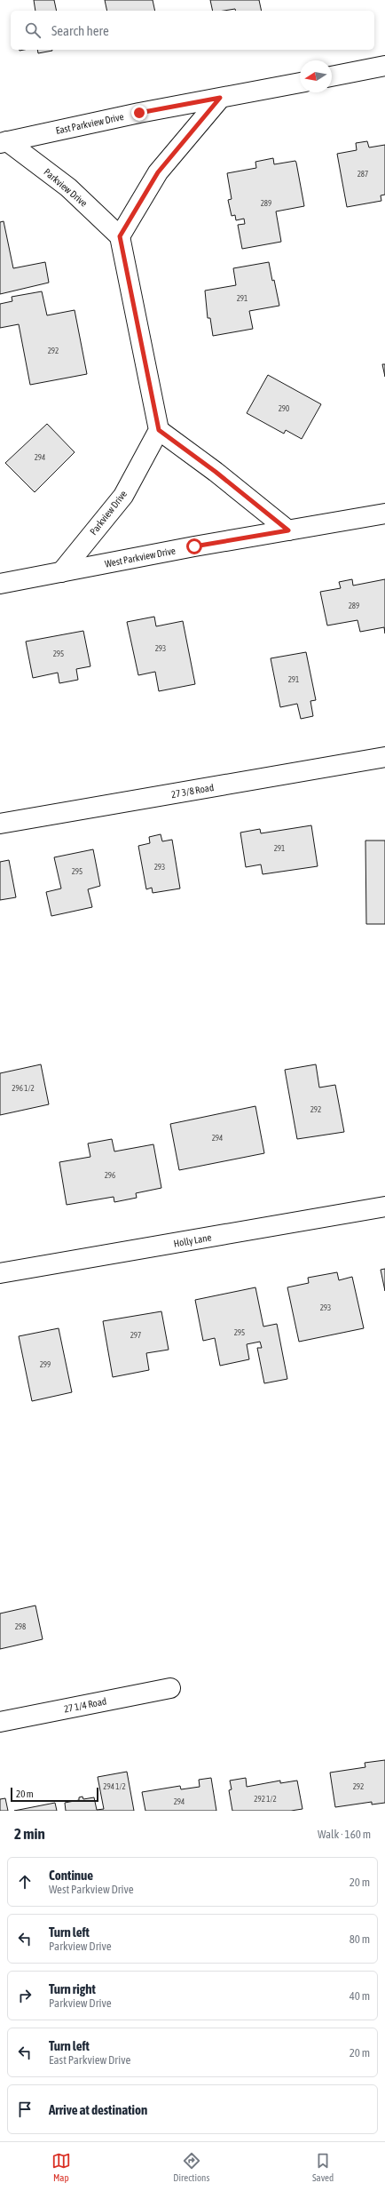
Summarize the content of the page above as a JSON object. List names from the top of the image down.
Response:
{
  "streets": {
    "street": [
      "East Parkview Drive",
      "Parkview Drive",
      "West Parkview Drive",
      "27 3/8 Road",
      "Holly Lane",
      "27 1/4 Road"
    ]
  },
  "crossings": [
    ["East Parkview Drive", "Parkview Drive"],
    ["Parkview Drive", "West Parkview Drive"]
  ],
  "house_numbers": [
    "287",
    "289",
    "291",
    "292",
    "290",
    "294",
    "289",
    "293",
    "295",
    "291",
    "291",
    "293",
    "295",
    "296 1/2",
    "292",
    "294",
    "296",
    "293",
    "295",
    "297",
    "299",
    "298",
    "294 1/2",
    "292",
    "292 1/2",
    "294"
  ],
  "scale_bar": "20 m",
  "north": "left",
  "page": {
    "search": "Search here",
    "scale": "20 m",
    "heading": ["2 min", "Walk · 160 m"],
    "list": [
      ["Continue", "West Parkview Drive", "20 m"],
      ["Turn left", "Parkview Drive", "80 m"],
      ["Turn right", "Parkview Drive", "40 m"],
      ["Turn left", "East Parkview Drive", "20 m"],
      "Arrive at destination"
    ],
    "nav": ["Map", "Directions", "Saved"]
  }
}
